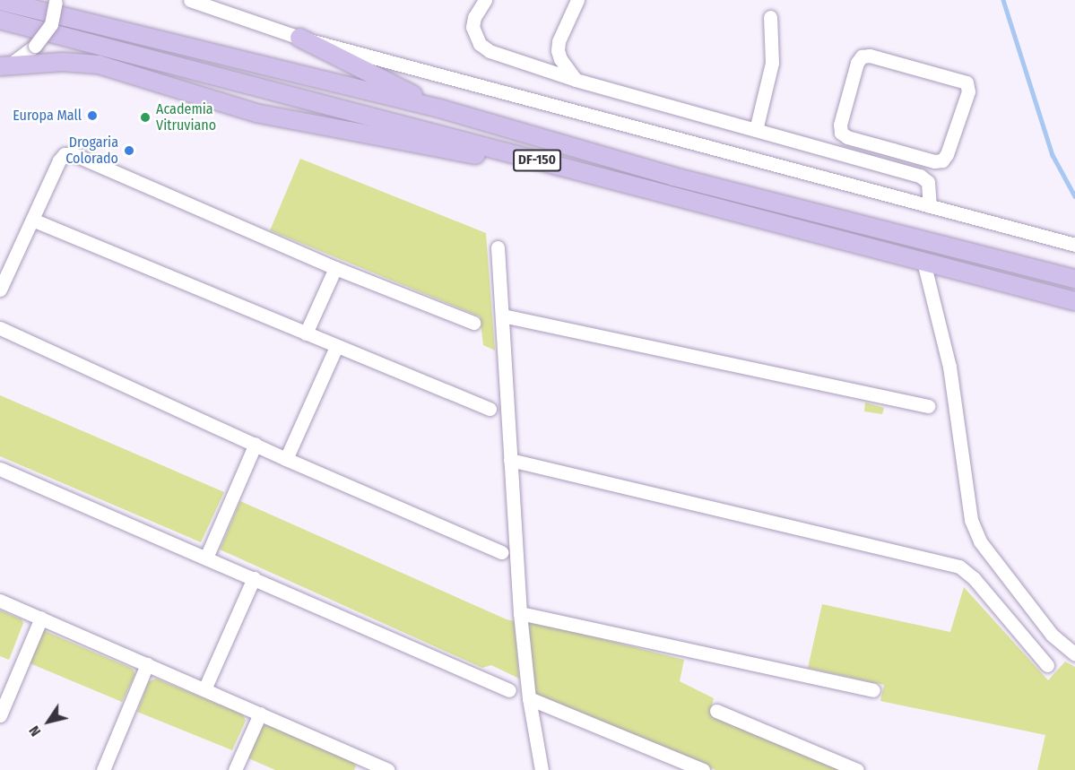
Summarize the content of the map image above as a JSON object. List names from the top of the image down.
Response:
{
  "streets": {
    "main road": ["DF-150"]
  },
  "places": ["Europa Mall", "Academia Vitruviano", "Drogaria Colorado"],
  "north": "bottom left"
}
